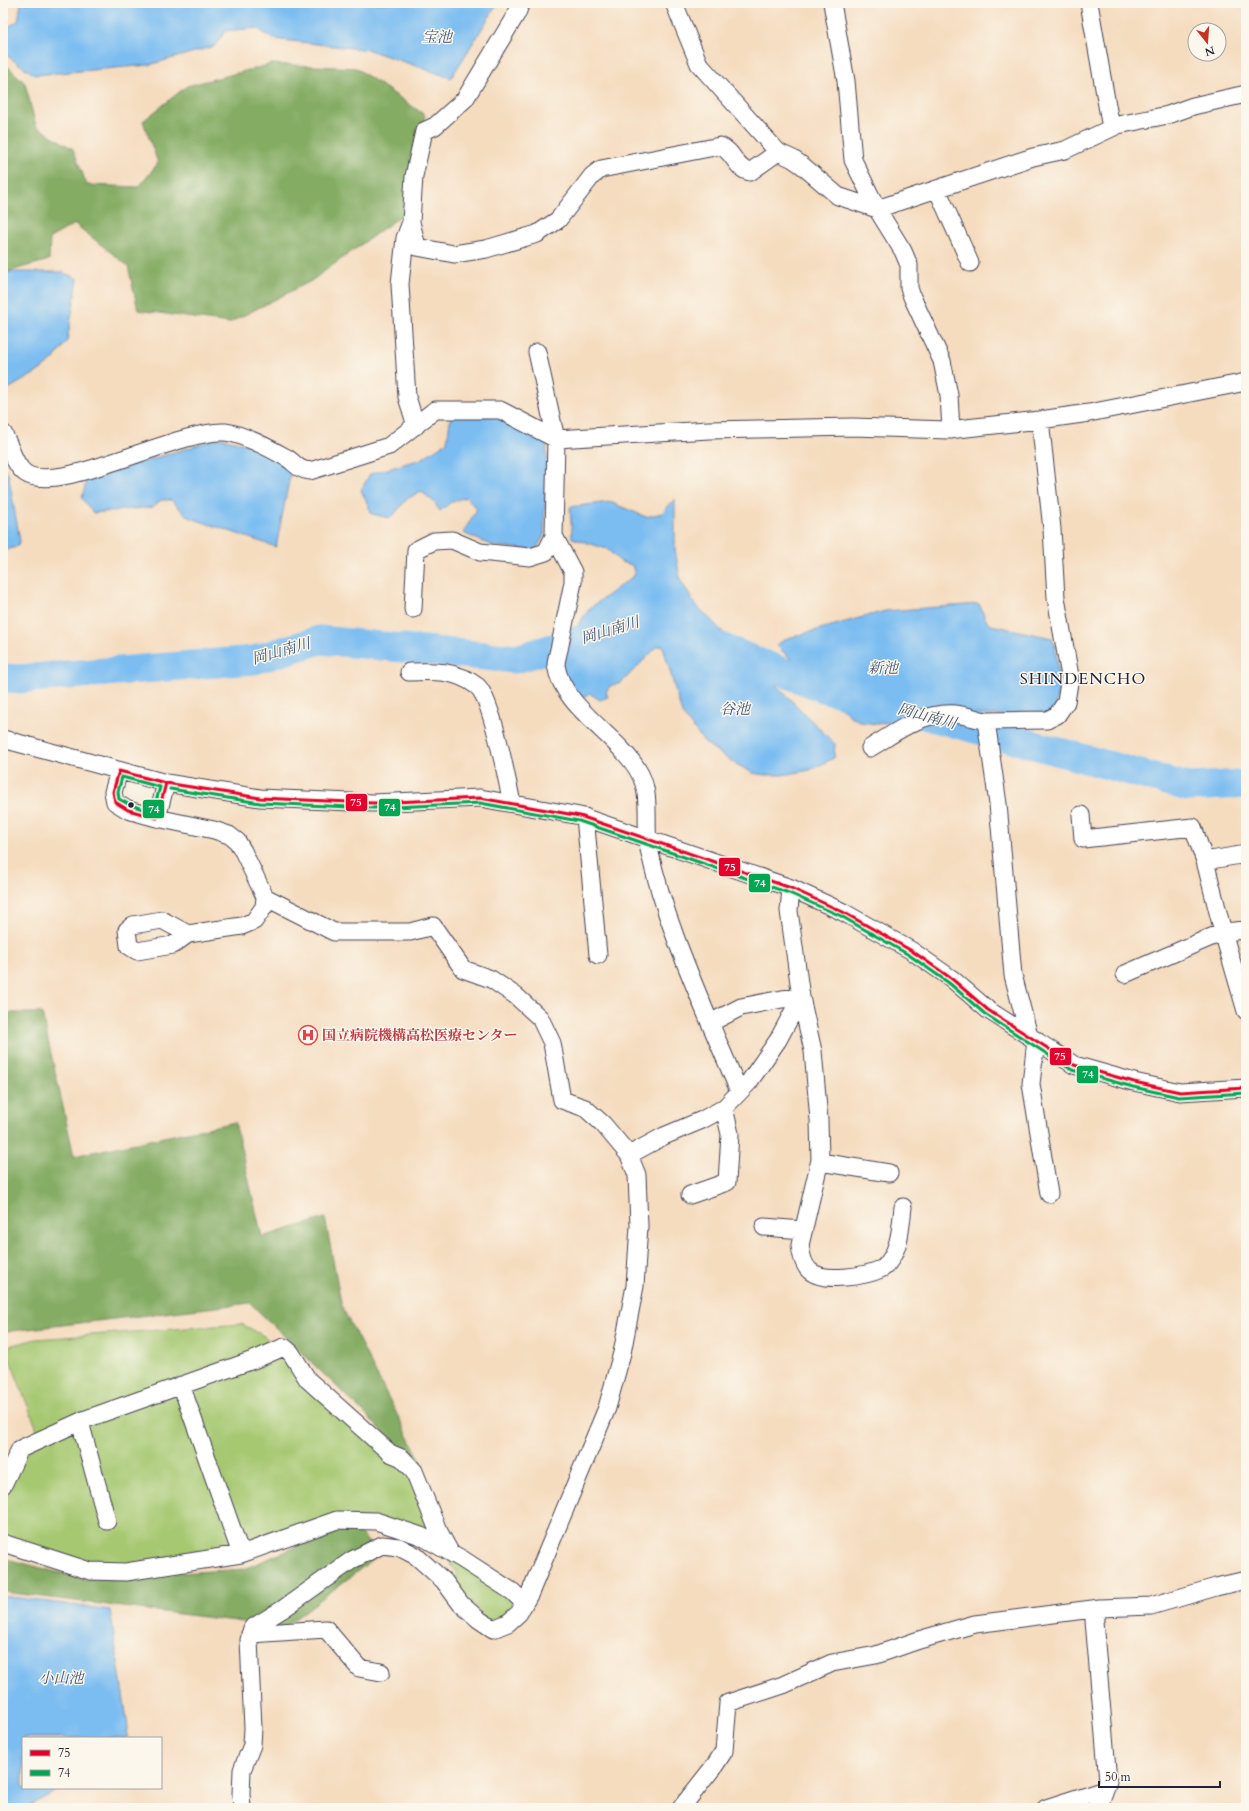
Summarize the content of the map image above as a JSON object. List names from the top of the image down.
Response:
{
  "districts": ["SHINDENCHO"],
  "water": [
    "宝池",
    "岡山南川",
    "新池",
    "谷池",
    "小山池"
  ],
  "places": {
    "hospital": ["国立病院機構高松医療センター"]
  },
  "lines": ["transit line 75", "transit line 74"],
  "legend": ["75", "74"],
  "scale_bar": "50 m",
  "north": "bottom"
}
